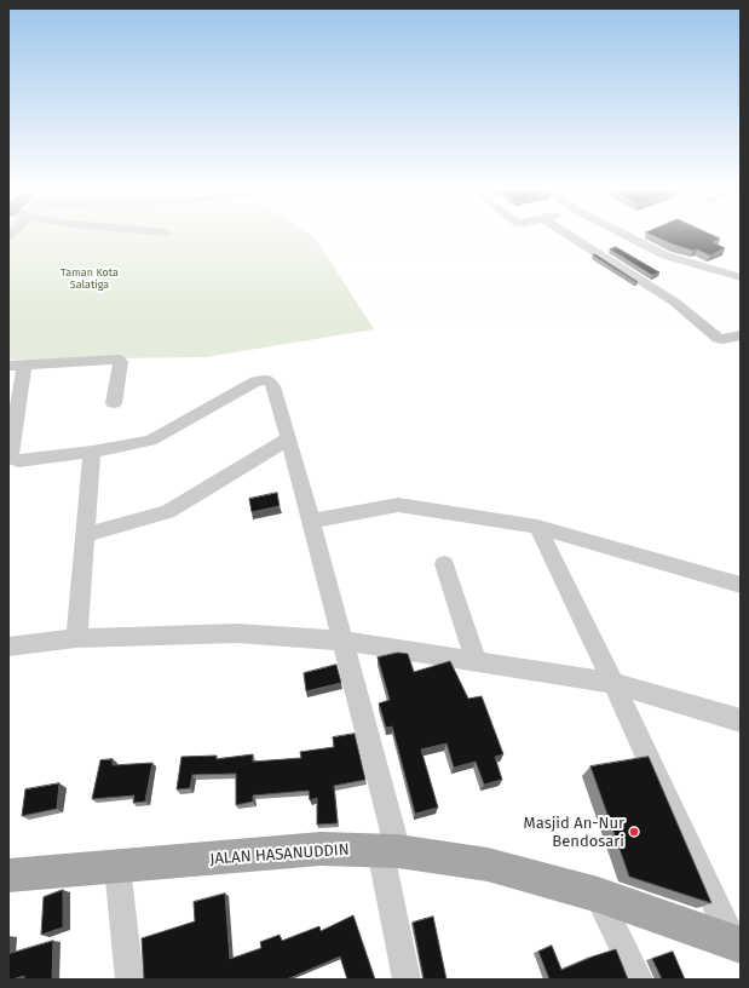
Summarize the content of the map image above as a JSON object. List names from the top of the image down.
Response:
{
  "streets": {
    "main road": ["JALAN HASANUDDIN"]
  },
  "parks": ["Taman Kota Salatiga"],
  "places": ["Masjid An-Nur Bendosari"]
}
